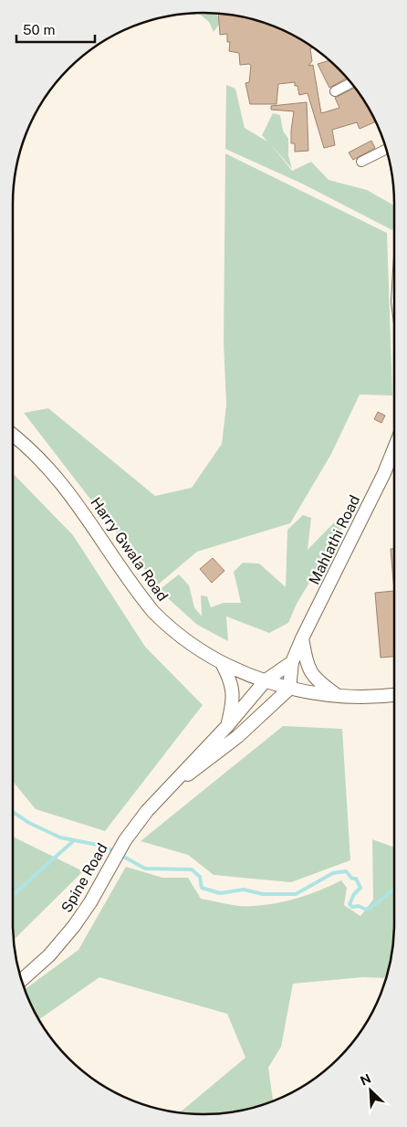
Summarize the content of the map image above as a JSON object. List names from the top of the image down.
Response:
{
  "streets": {
    "street": ["Mahlathi Road", "Harry Gwala Road", "Spine Road"]
  },
  "crossings": [
    ["Mahlathi Road", "Harry Gwala Road"],
    ["Mahlathi Road", "Spine Road"],
    ["Harry Gwala Road", "Spine Road"]
  ],
  "scale_bar": "50 m",
  "north": "top left"
}
